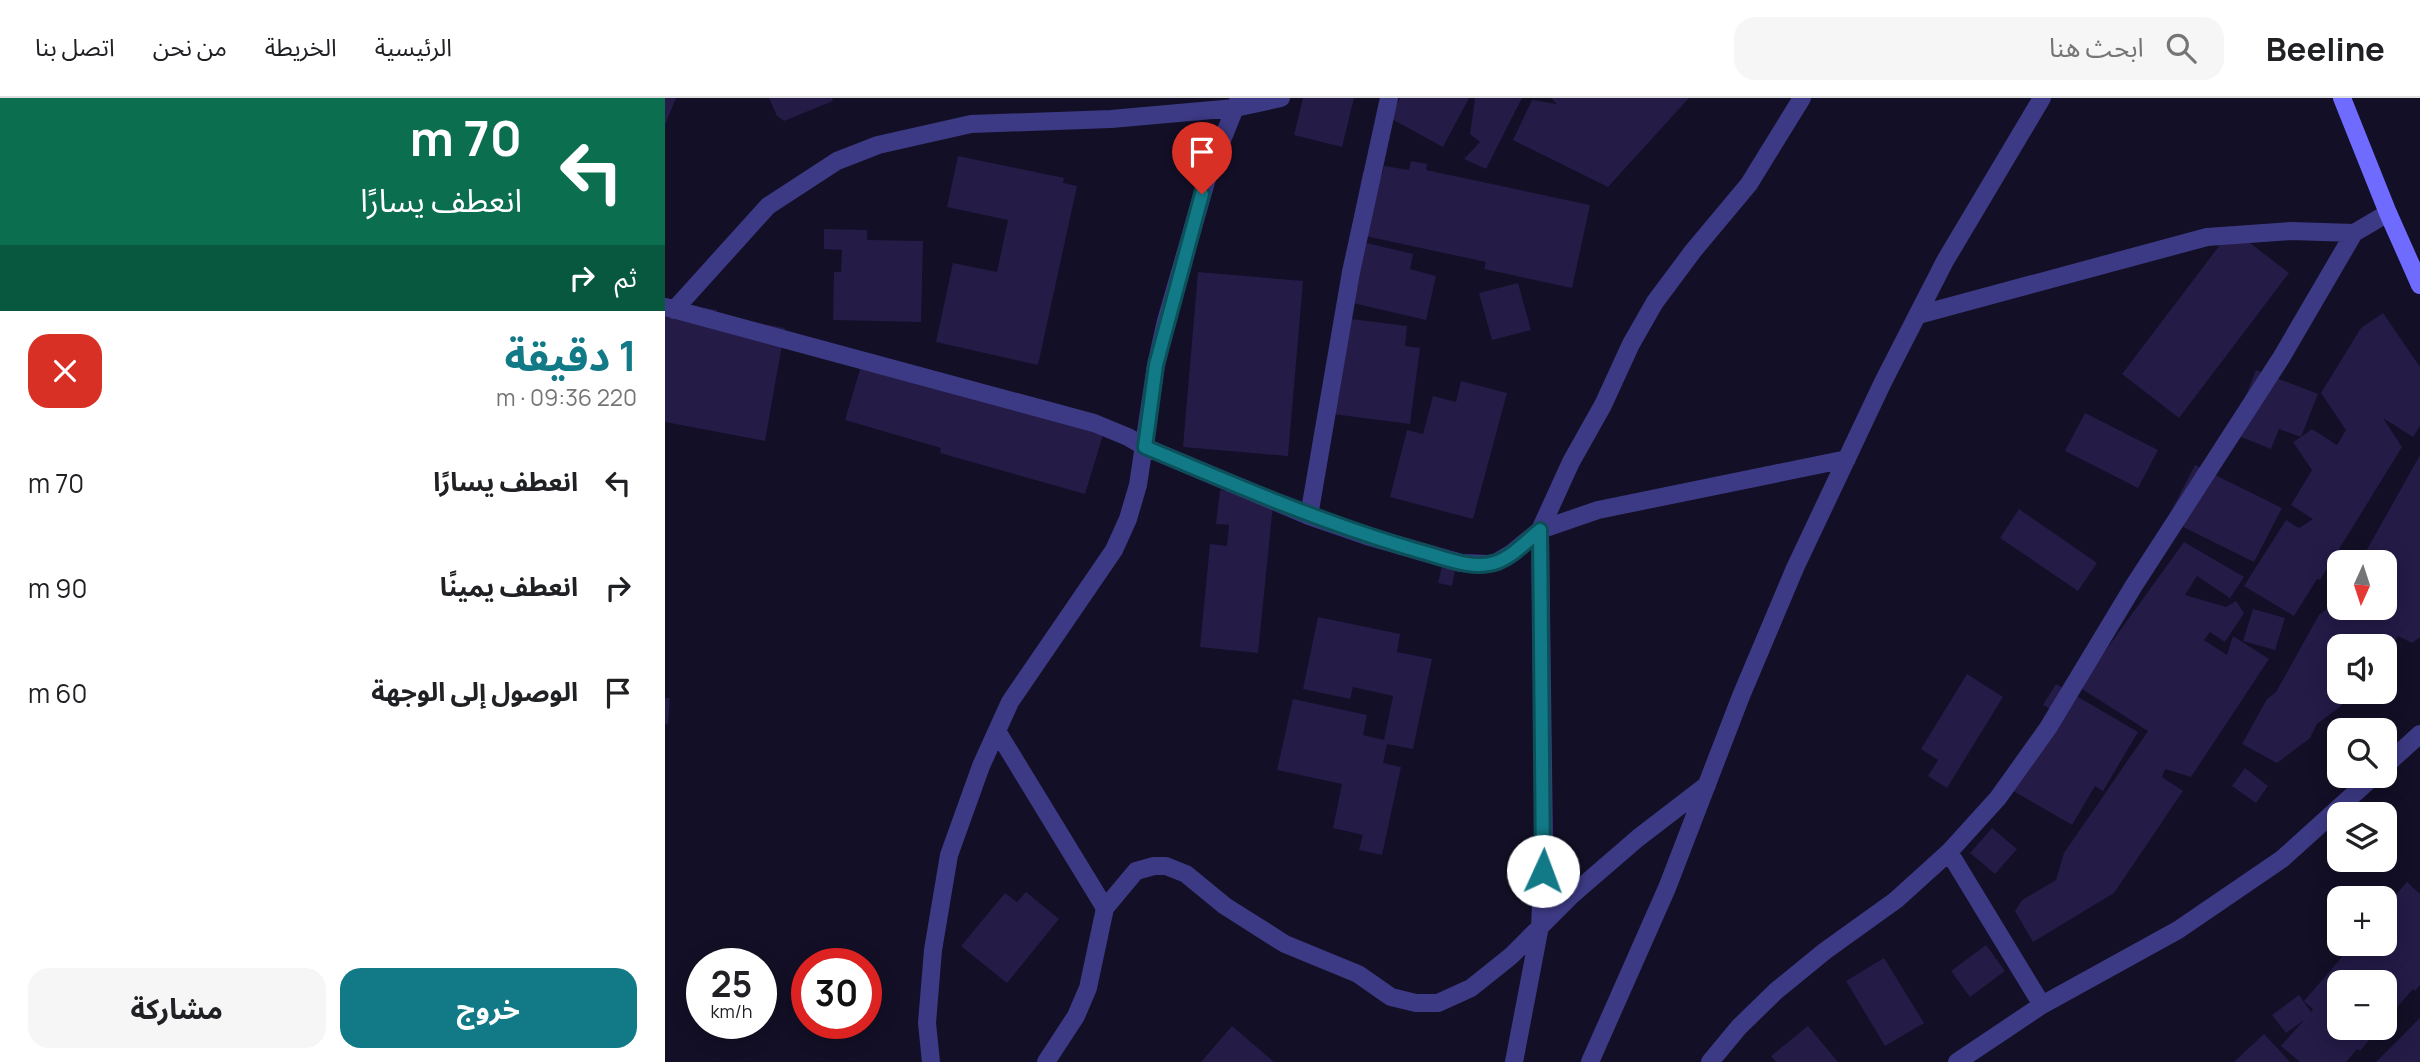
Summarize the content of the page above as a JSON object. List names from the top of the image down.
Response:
{
  "north": "bottom",
  "page": {
    "header": "Beeline",
    "search": "ابحث هنا",
    "nav": [
      "الرئيسية",
      "الخريطة",
      "من نحن",
      "اتصل بنا"
    ],
    "turn": ["70 m", "انعطف يسارًا"],
    "then": "ثم",
    "heading": ["1 دقيقة", "220 m · 09:36"],
    "list": [
      {
        "name": "انعطف يسارًا",
        "value": "70 m"
      },
      {
        "name": "انعطف يمينًا",
        "value": "90 m"
      },
      {
        "name": "الوصول إلى الوجهة",
        "value": "60 m"
      }
    ],
    "map_buttons": ["+", "−"],
    "speed": "25 km/h",
    "limit": "30",
    "buttons": ["خروج", "مشاركة"]
  }
}
